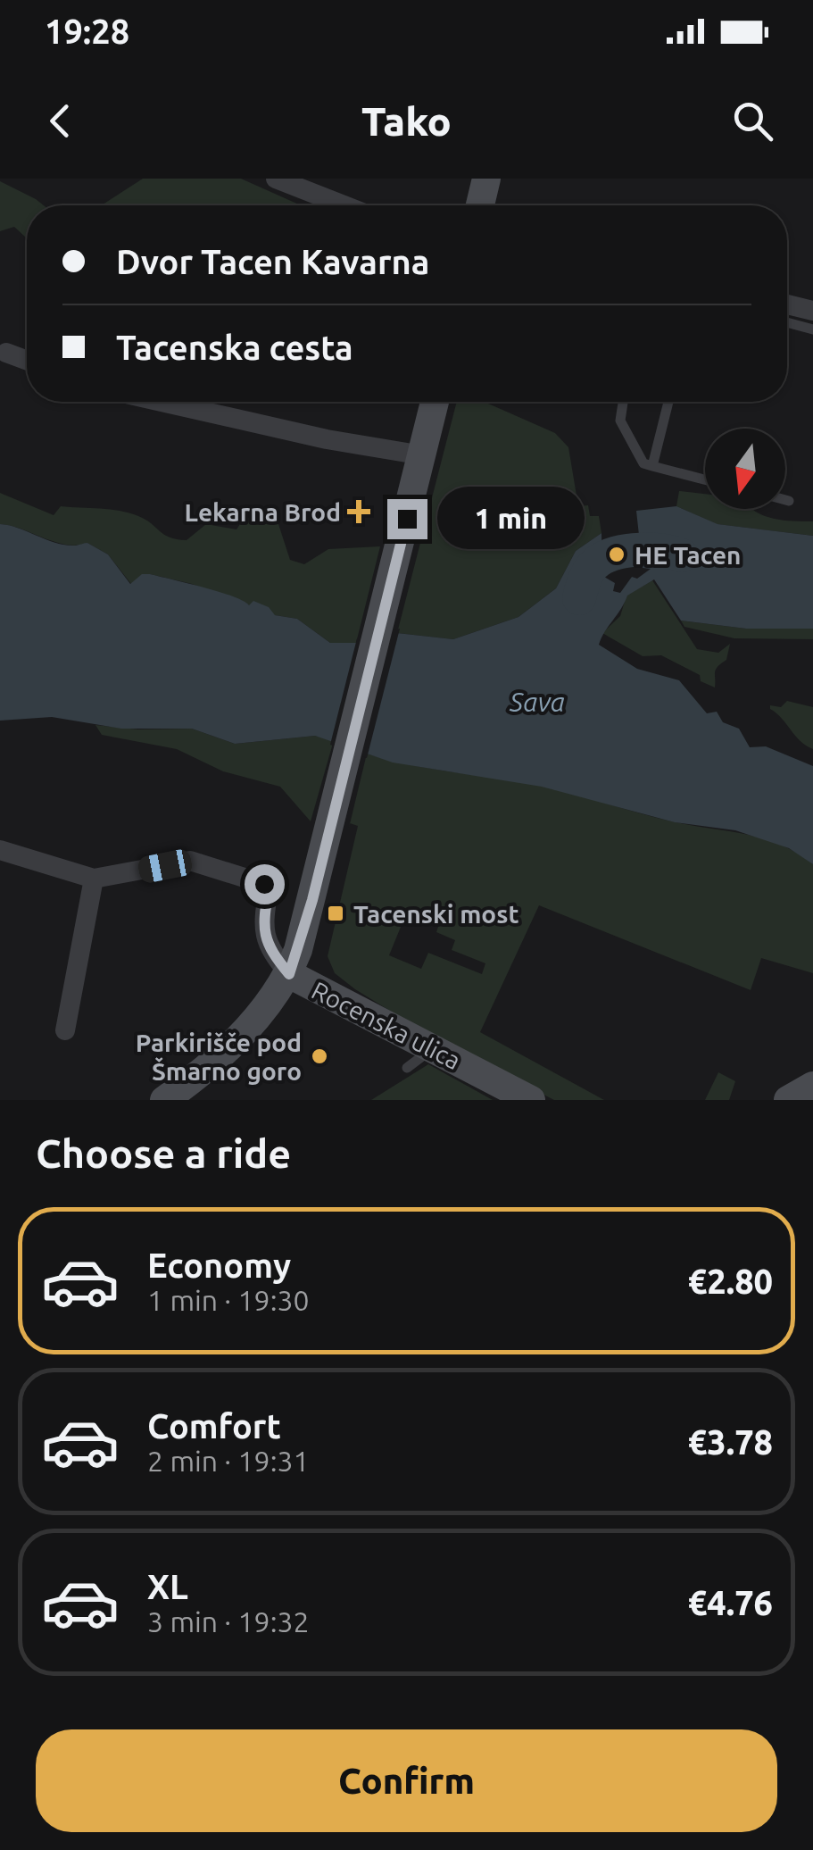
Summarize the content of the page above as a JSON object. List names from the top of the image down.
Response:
{
  "streets": {
    "main road": ["Rocenska ulica"]
  },
  "water": ["Sava"],
  "places": {
    "health": ["Lekarna Brod"],
    "other": ["HE Tacen", "Parkirišče pod Šmarno goro"],
    "transit": ["Tacenski most"]
  },
  "north": "bottom",
  "page": {
    "status": "19:28",
    "header": "Tako",
    "banner": ["Dvor Tacen Kavarna", "Tacenska cesta"],
    "bubble": "1 min",
    "heading": "Choose a ride",
    "list": [
      {
        "name": "Economy",
        "note": "1 min · 19:30",
        "value": "€2.80"
      },
      {
        "name": "Comfort",
        "note": "2 min · 19:31",
        "value": "€3.78"
      },
      {
        "name": "XL",
        "note": "3 min · 19:32",
        "value": "€4.76"
      }
    ],
    "buttons": "Confirm"
  }
}
